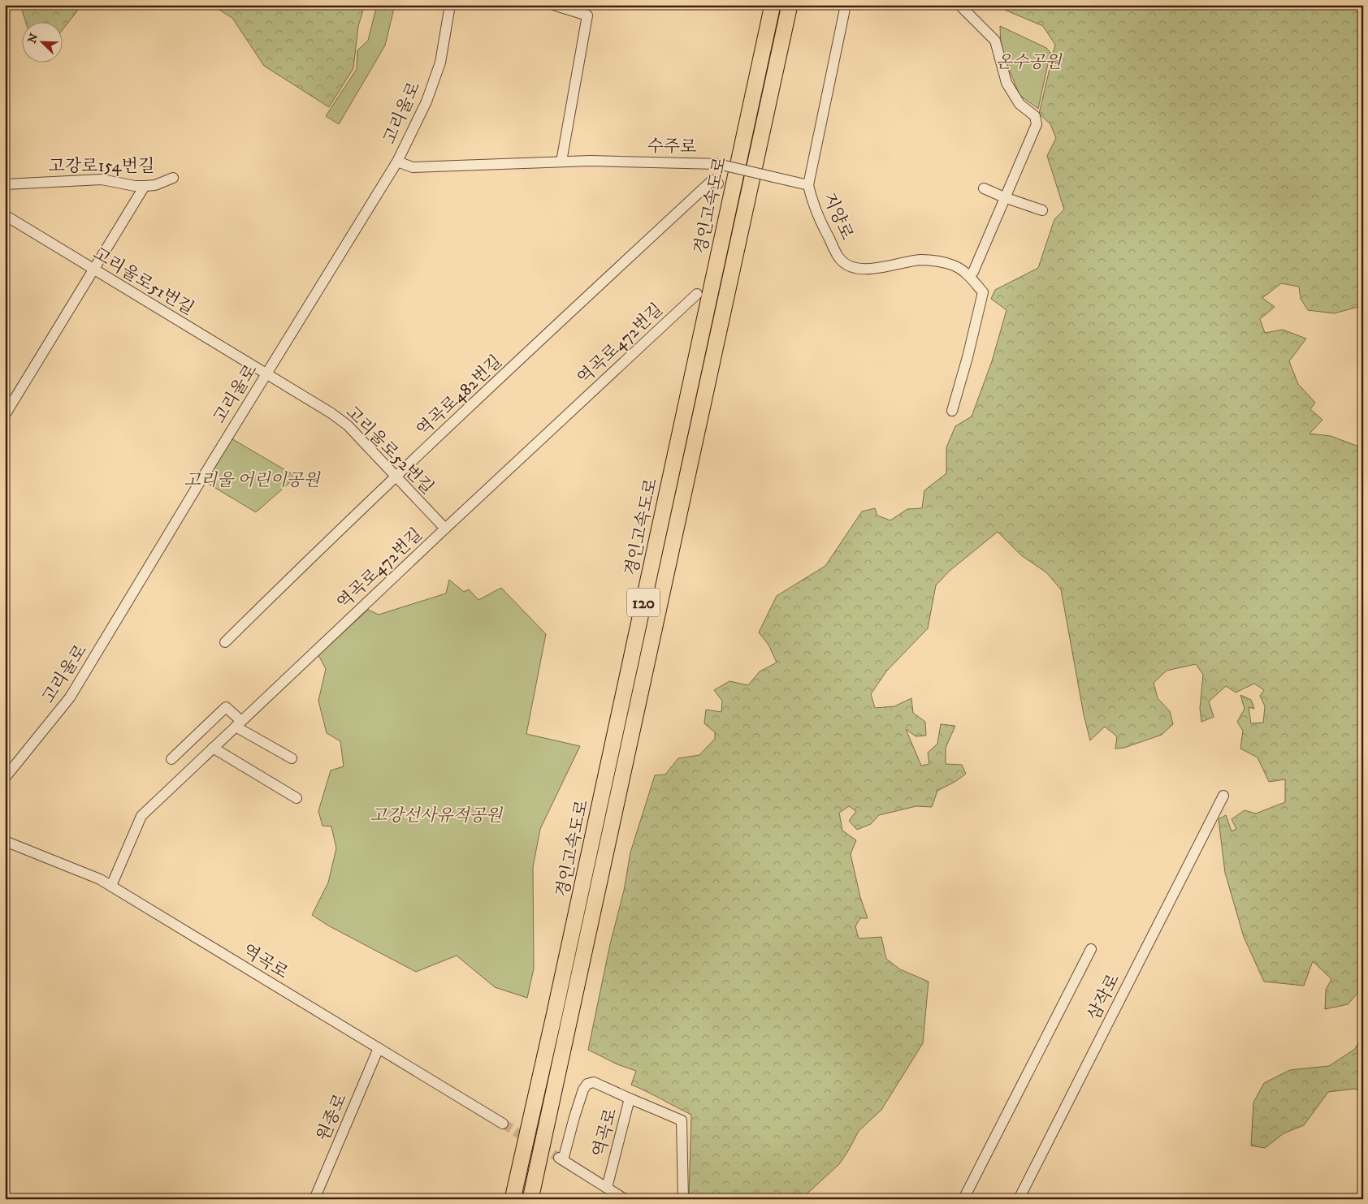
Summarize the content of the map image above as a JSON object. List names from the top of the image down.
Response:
{
  "streets": {
    "highway": ["경인고속도로", "120"],
    "street": [
      "고리울로",
      "수주로",
      "고강로154번길",
      "지양로",
      "고리울로51번길",
      "역곡로472번길",
      "역곡로482번길",
      "고리울로52번길",
      "역곡로",
      "삼작로",
      "원종로"
    ]
  },
  "crossings": [
    ["고리울로", "수주로"],
    ["고리울로", "고리울로51번길"],
    ["고리울로", "고리울로52번길"],
    ["수주로", "지양로"],
    ["고리울로51번길", "고리울로52번길"],
    ["역곡로472번길", "고리울로52번길"],
    ["역곡로472번길", "역곡로"],
    ["역곡로482번길", "고리울로52번길"],
    ["역곡로", "원종로"]
  ],
  "parks": ["온수공원", "고리울 어린이공원", "고강선사유적공원"],
  "north": "top left"
}
